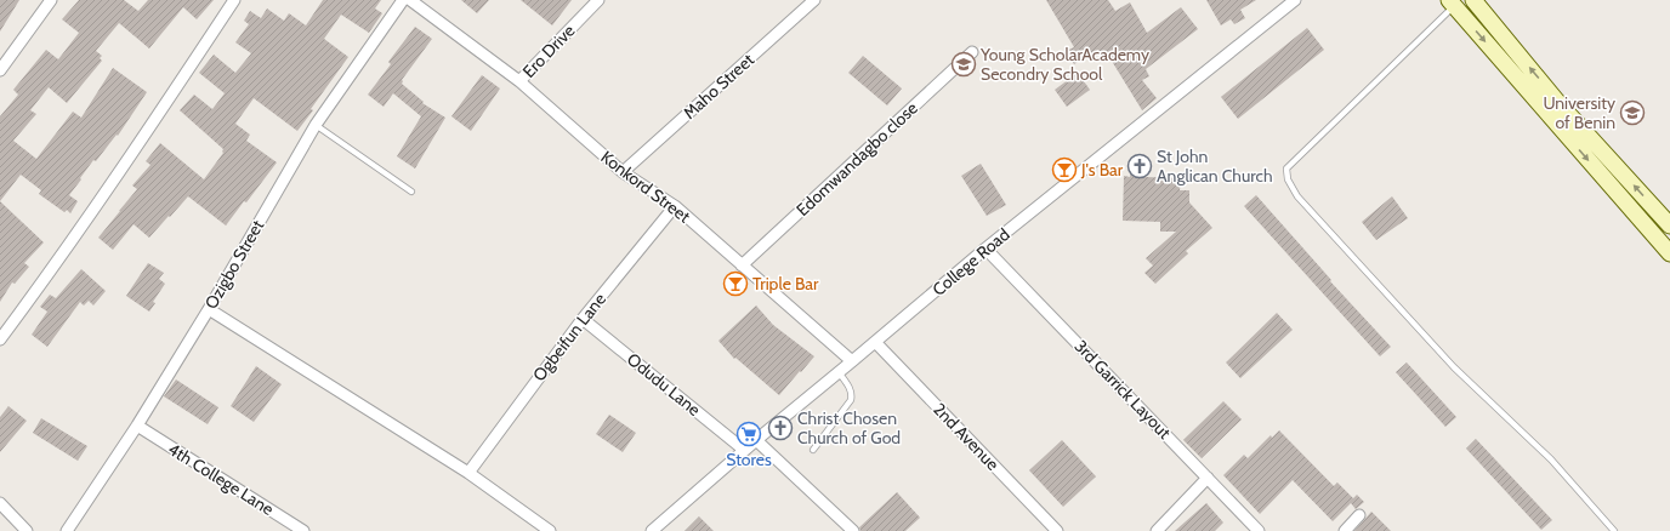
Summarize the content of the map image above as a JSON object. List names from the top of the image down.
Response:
{
  "streets": {
    "street": [
      "Ero Drive",
      "Maho Street",
      "Edomwandagbo close",
      "Konkord Street",
      "College Road",
      "Ozigbo Street",
      "Ogbeifun Lane",
      "Odudu Lane",
      "3rd Garrick Layout",
      "2nd Avenue",
      "4th College Lane"
    ]
  },
  "crossings": [
    ["Ero Drive", "Konkord Street"],
    ["Maho Street", "Konkord Street"],
    ["Edomwandagbo close", "Konkord Street"],
    ["Konkord Street", "College Road"],
    ["Konkord Street", "Ogbeifun Lane"],
    ["College Road", "Odudu Lane"],
    ["College Road", "3rd Garrick Layout"],
    ["College Road", "2nd Avenue"],
    ["Ozigbo Street", "4th College Lane"],
    ["Ogbeifun Lane", "Odudu Lane"]
  ],
  "places": {
    "school or university": ["Young ScholarAcademy Secondry School", "University of Benin"],
    "church": ["St John Anglican Church", "Christ Chosen Church of God"],
    "bar": ["J's Bar", "Triple Bar"],
    "supermarket": ["Stores"]
  }
}
